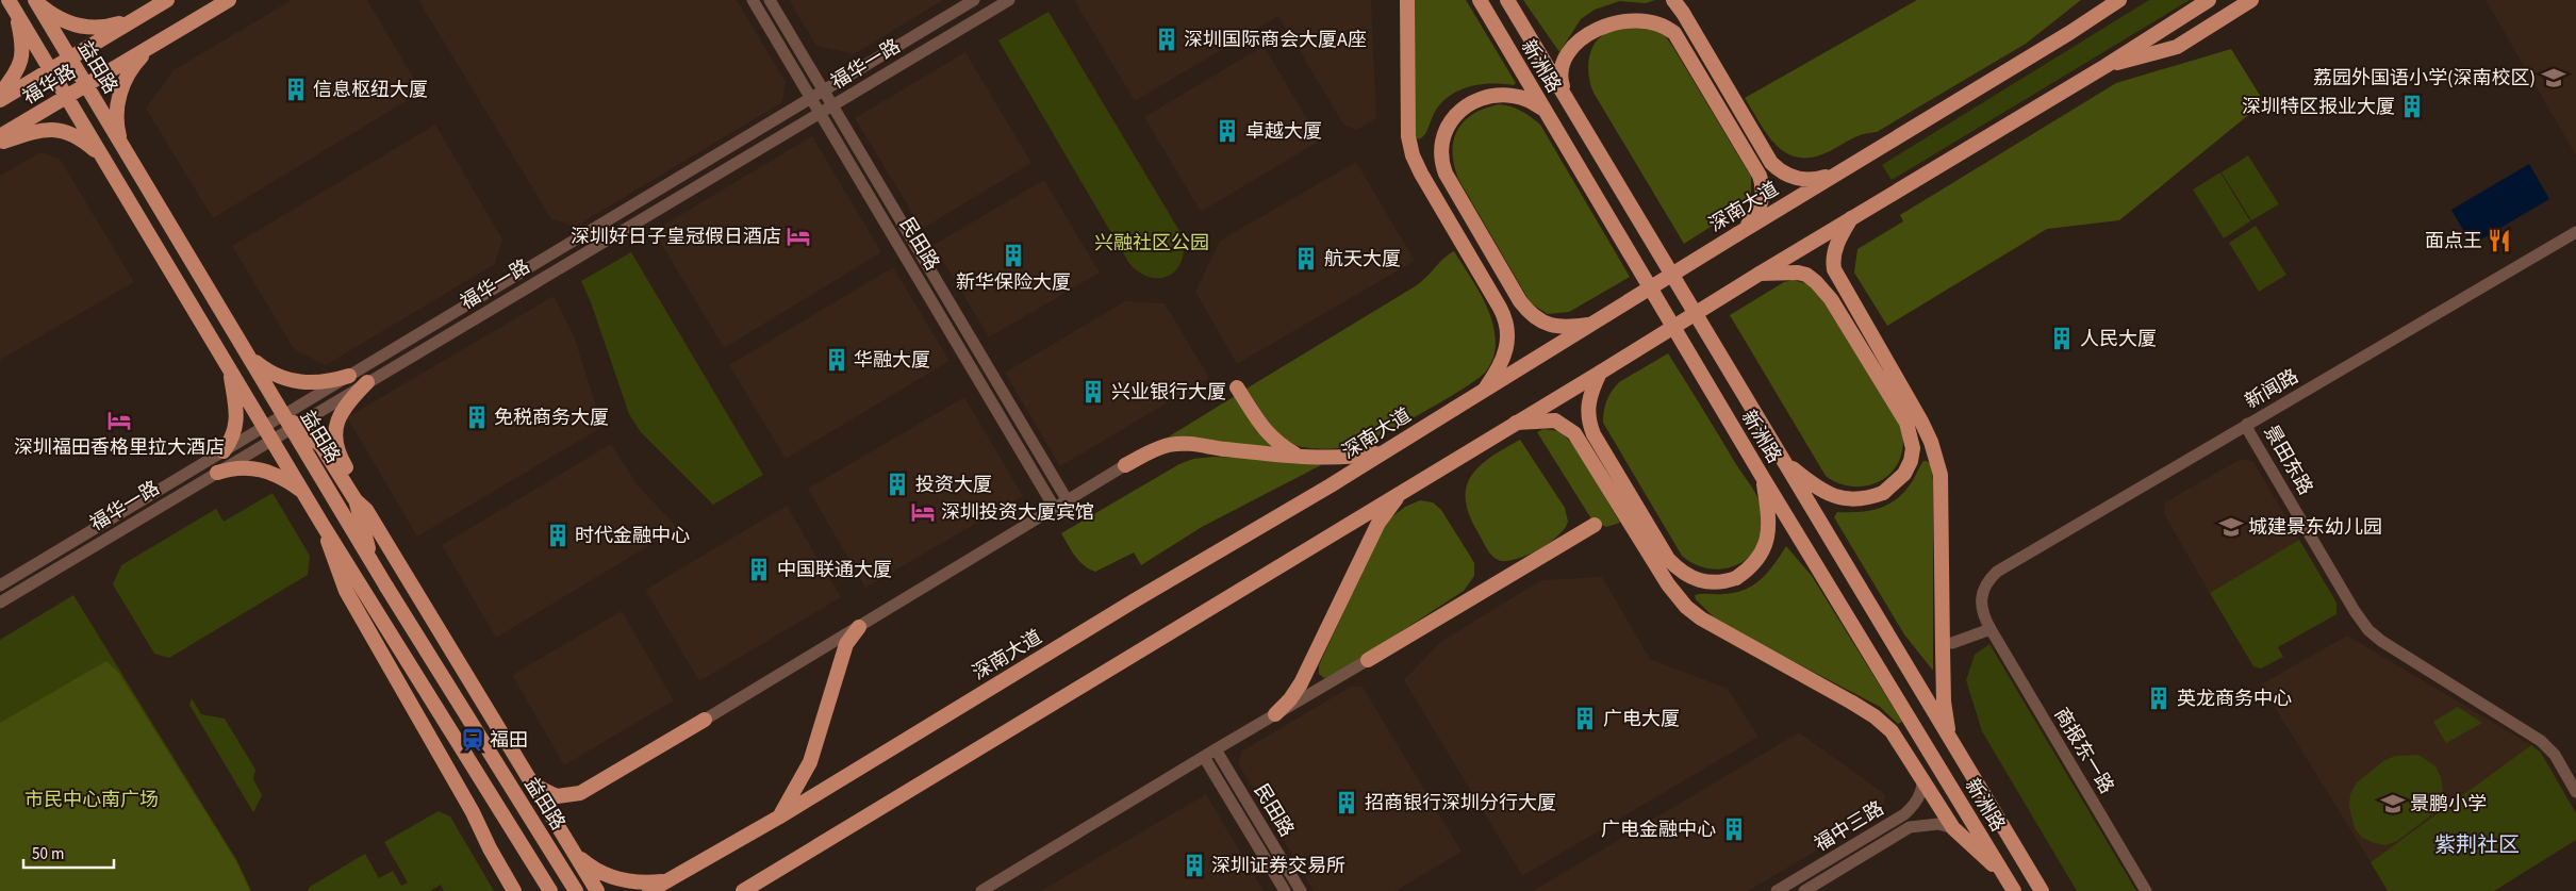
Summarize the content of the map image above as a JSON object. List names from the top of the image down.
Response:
{
  "streets": {
    "main road": [
      "新洲路",
      "益田路",
      "福华路",
      "深南大道"
    ],
    "street": [
      "福华一路",
      "民田路",
      "新闻路",
      "景田东路",
      "商报东一路",
      "福中三路"
    ]
  },
  "crossings": [
    ["福华一路", "益田路"],
    ["福华一路", "民田路"],
    ["益田路", "福华路"],
    ["新闻路", "景田东路"],
    ["新闻路", "商报东一路"]
  ],
  "districts": ["紫荆社区"],
  "parks": ["兴融社区公园", "市民中心南广场"],
  "places": {
    "building": [
      "深圳国际商会大厦A座",
      "信息枢纽大厦",
      "深圳特区报业大厦",
      "卓越大厦",
      "新华保险大厦",
      "航天大厦",
      "人民大厦",
      "华融大厦",
      "兴业银行大厦",
      "免税商务大厦",
      "投资大厦",
      "时代金融中心",
      "中国联通大厦",
      "英龙商务中心",
      "广电大厦",
      "招商银行深圳分行大厦",
      "广电金融中心",
      "深圳证券交易所"
    ],
    "school or university": ["荔园外国语小学(深南校区)", "城建景东幼儿园", "景鹏小学"],
    "hotel": ["深圳好日子皇冠假日酒店", "深圳福田香格里拉大酒店", "深圳投资大厦宾馆"],
    "restaurant": ["面点王"],
    "station": ["福田"]
  },
  "scale_bar": "50 m"
}
